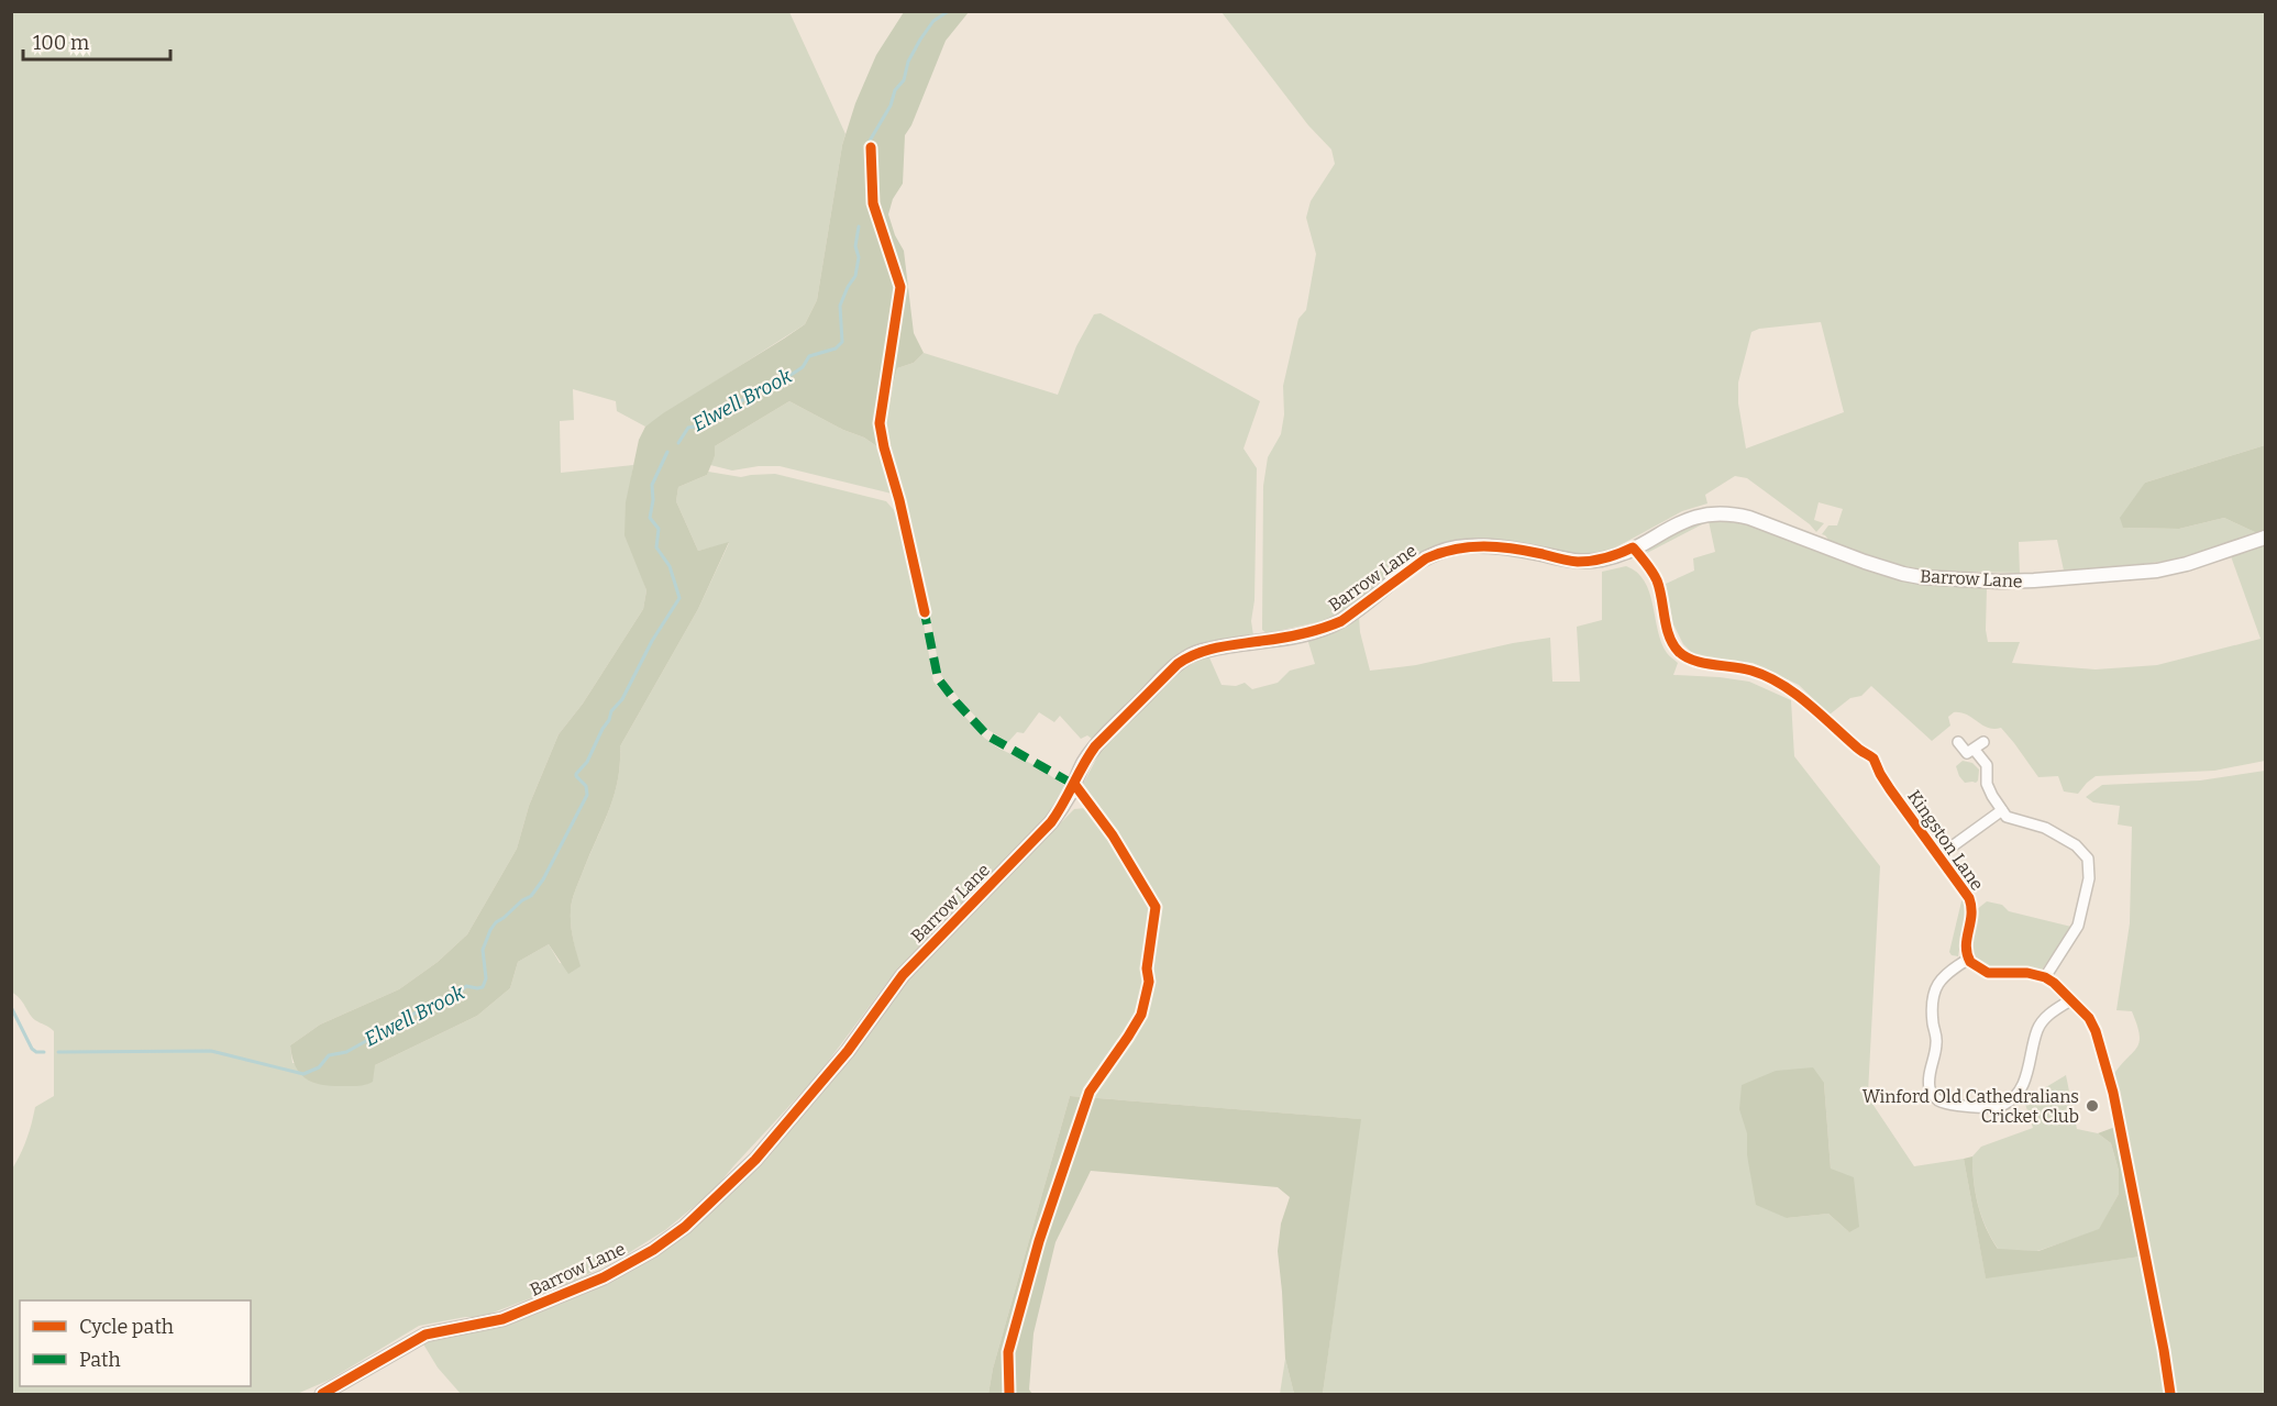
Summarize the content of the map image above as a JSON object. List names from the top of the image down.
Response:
{
  "streets": {
    "main road": ["Barrow Lane"],
    "street": ["Kingston Lane"]
  },
  "crossings": [
    ["Barrow Lane", "Kingston Lane"]
  ],
  "water": ["Elwell Brook"],
  "places": ["Winford Old Cathedralians Cricket Club"],
  "legend": ["Cycle path", "Path"],
  "scale_bar": "100 m"
}
